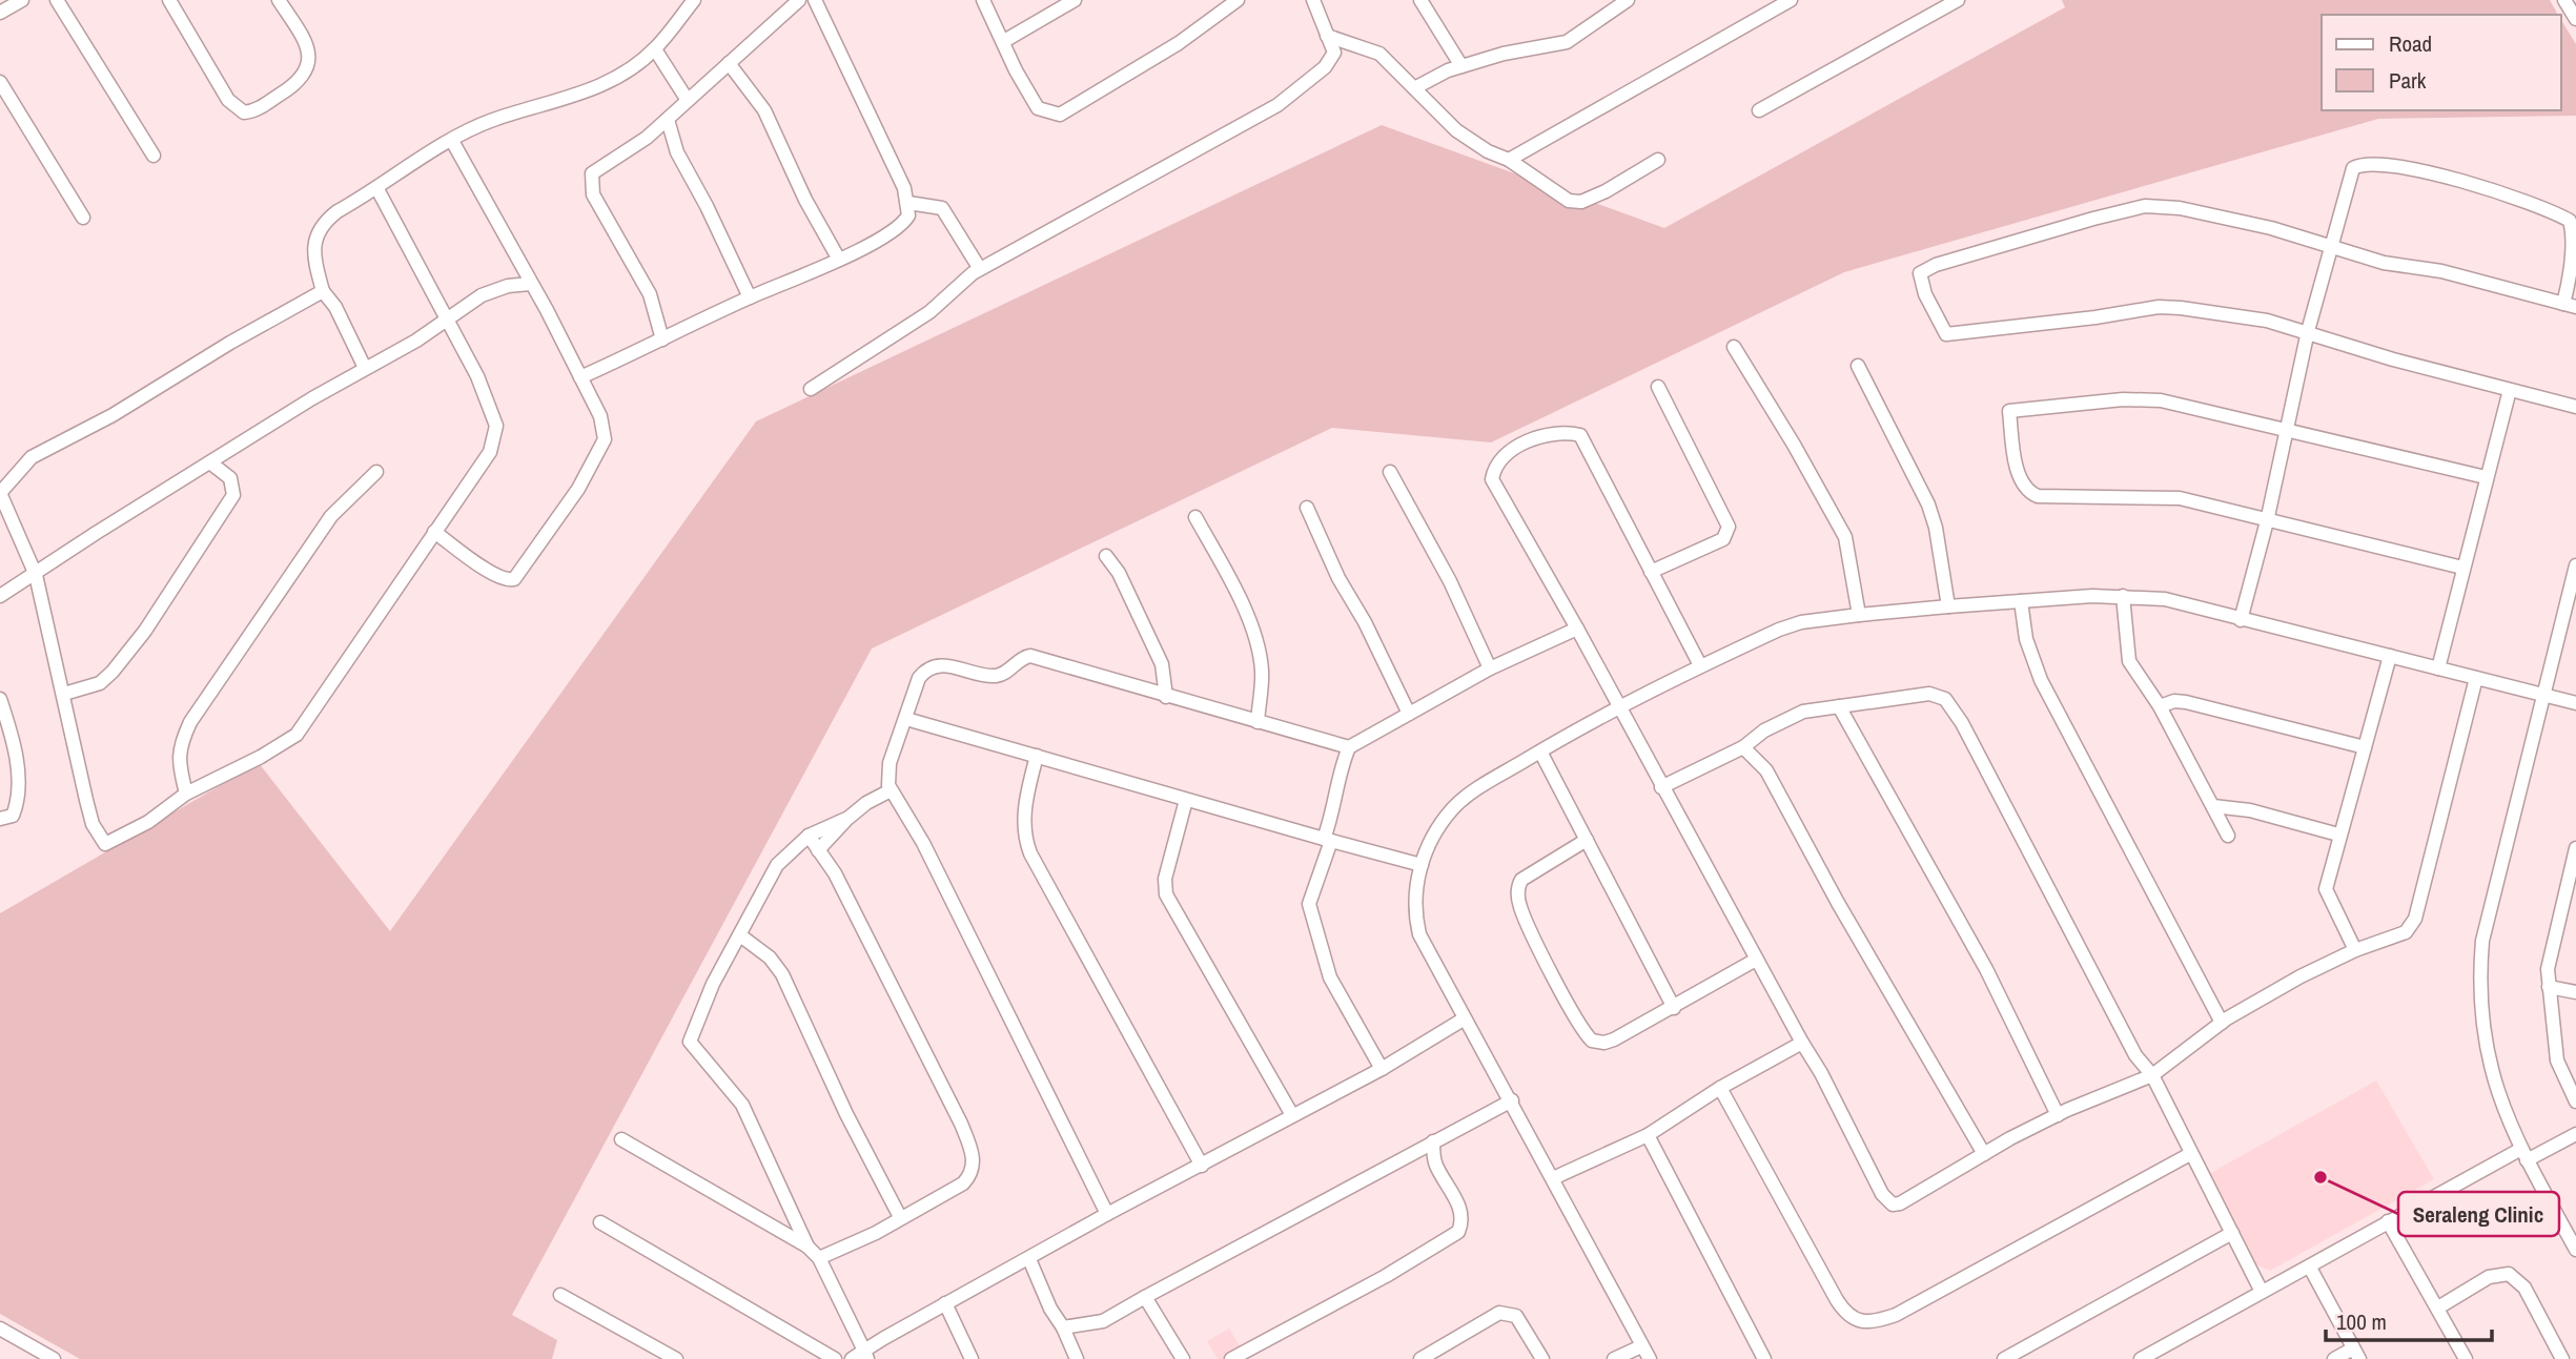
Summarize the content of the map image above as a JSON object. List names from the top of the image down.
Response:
{
  "places": ["Seraleng Clinic"],
  "legend": ["Road", "Park"],
  "scale_bar": "100 m"
}
